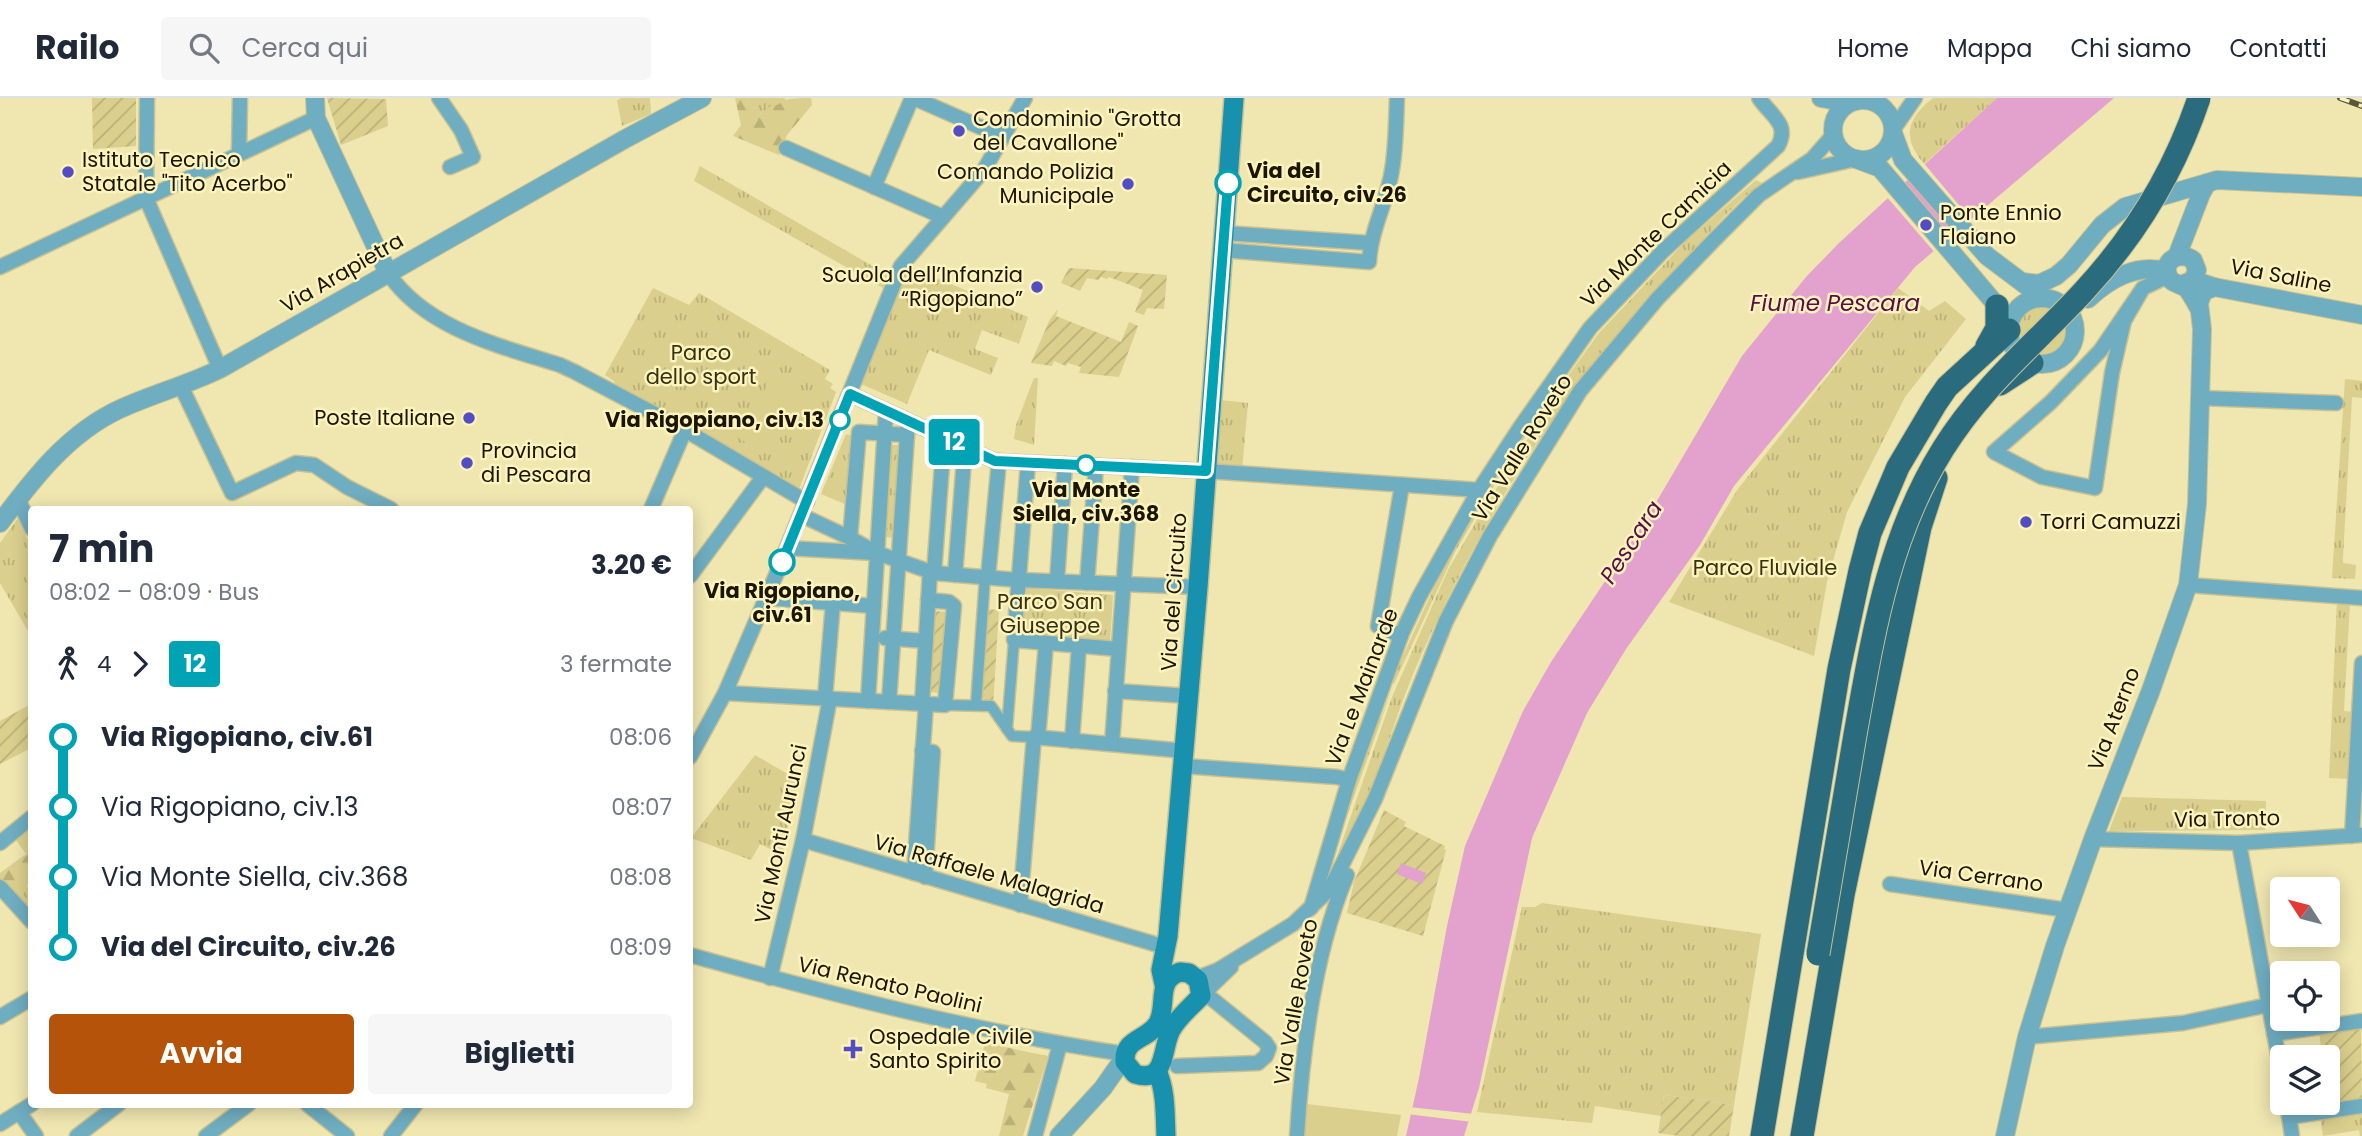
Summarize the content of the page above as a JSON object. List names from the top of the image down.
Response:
{
  "streets": {
    "main road": ["Via del Circuito"],
    "street": [
      "Via Monte Camicia",
      "Via Arapietra",
      "Via Saline",
      "Via Valle Roveto",
      "Via Le Mainarde",
      "Via Aterno",
      "Via Tronto",
      "Via Monti Aurunci",
      "Via Raffaele Malagrida",
      "Via Cerrano",
      "Via Renato Paolini"
    ]
  },
  "crossings": [
    ["Via Monte Camicia", "Via Le Mainarde"],
    ["Via Valle Roveto", "Via Le Mainarde"],
    ["Via del Circuito", "Via Raffaele Malagrida"],
    ["Via del Circuito", "Via Renato Paolini"],
    ["Via Aterno", "Via Tronto"],
    ["Via Aterno", "Via Cerrano"],
    ["Via Monti Aurunci", "Via Raffaele Malagrida"],
    ["Via Monti Aurunci", "Via Renato Paolini"]
  ],
  "water": ["Fiume Pescara", "Pescara"],
  "parks": ["Parco dello sport", "Parco Fluviale", "Parco San Giuseppe"],
  "places": {
    "other": [
      "Condominio \"Grotta del Cavallone\"",
      "Istituto Tecnico Statale \"Tito Acerbo\"",
      "Via del Circuito, civ.26",
      "Comando Polizia Municipale",
      "Ponte Ennio Flaiano",
      "Scuola dell’Infanzia “Rigopiano”",
      "Poste Italiane",
      "Via Rigopiano, civ.13",
      "Provincia di Pescara",
      "Via Monte Siella, civ.368",
      "Torri Camuzzi",
      "Via Rigopiano, civ.61"
    ],
    "health": ["Ospedale Civile Santo Spirito"]
  },
  "lines": ["bus line 12"],
  "north": "top left",
  "page": {
    "header": "Railo",
    "search": "Cerca qui",
    "nav": [
      "Home",
      "Mappa",
      "Chi siamo",
      "Contatti"
    ],
    "on_map": "12",
    "heading": ["7 min", "08:02 – 08:09 · Bus", "3.20 €"],
    "legs": ["4", "12", "3 fermate"],
    "list": [
      {
        "name": "Via Rigopiano, civ.61",
        "value": "08:06"
      },
      {
        "name": "Via Rigopiano, civ.13",
        "value": "08:07"
      },
      {
        "name": "Via Monte Siella, civ.368",
        "value": "08:08"
      },
      {
        "name": "Via del Circuito, civ.26",
        "value": "08:09"
      }
    ],
    "buttons": ["Avvia", "Biglietti"]
  }
}
